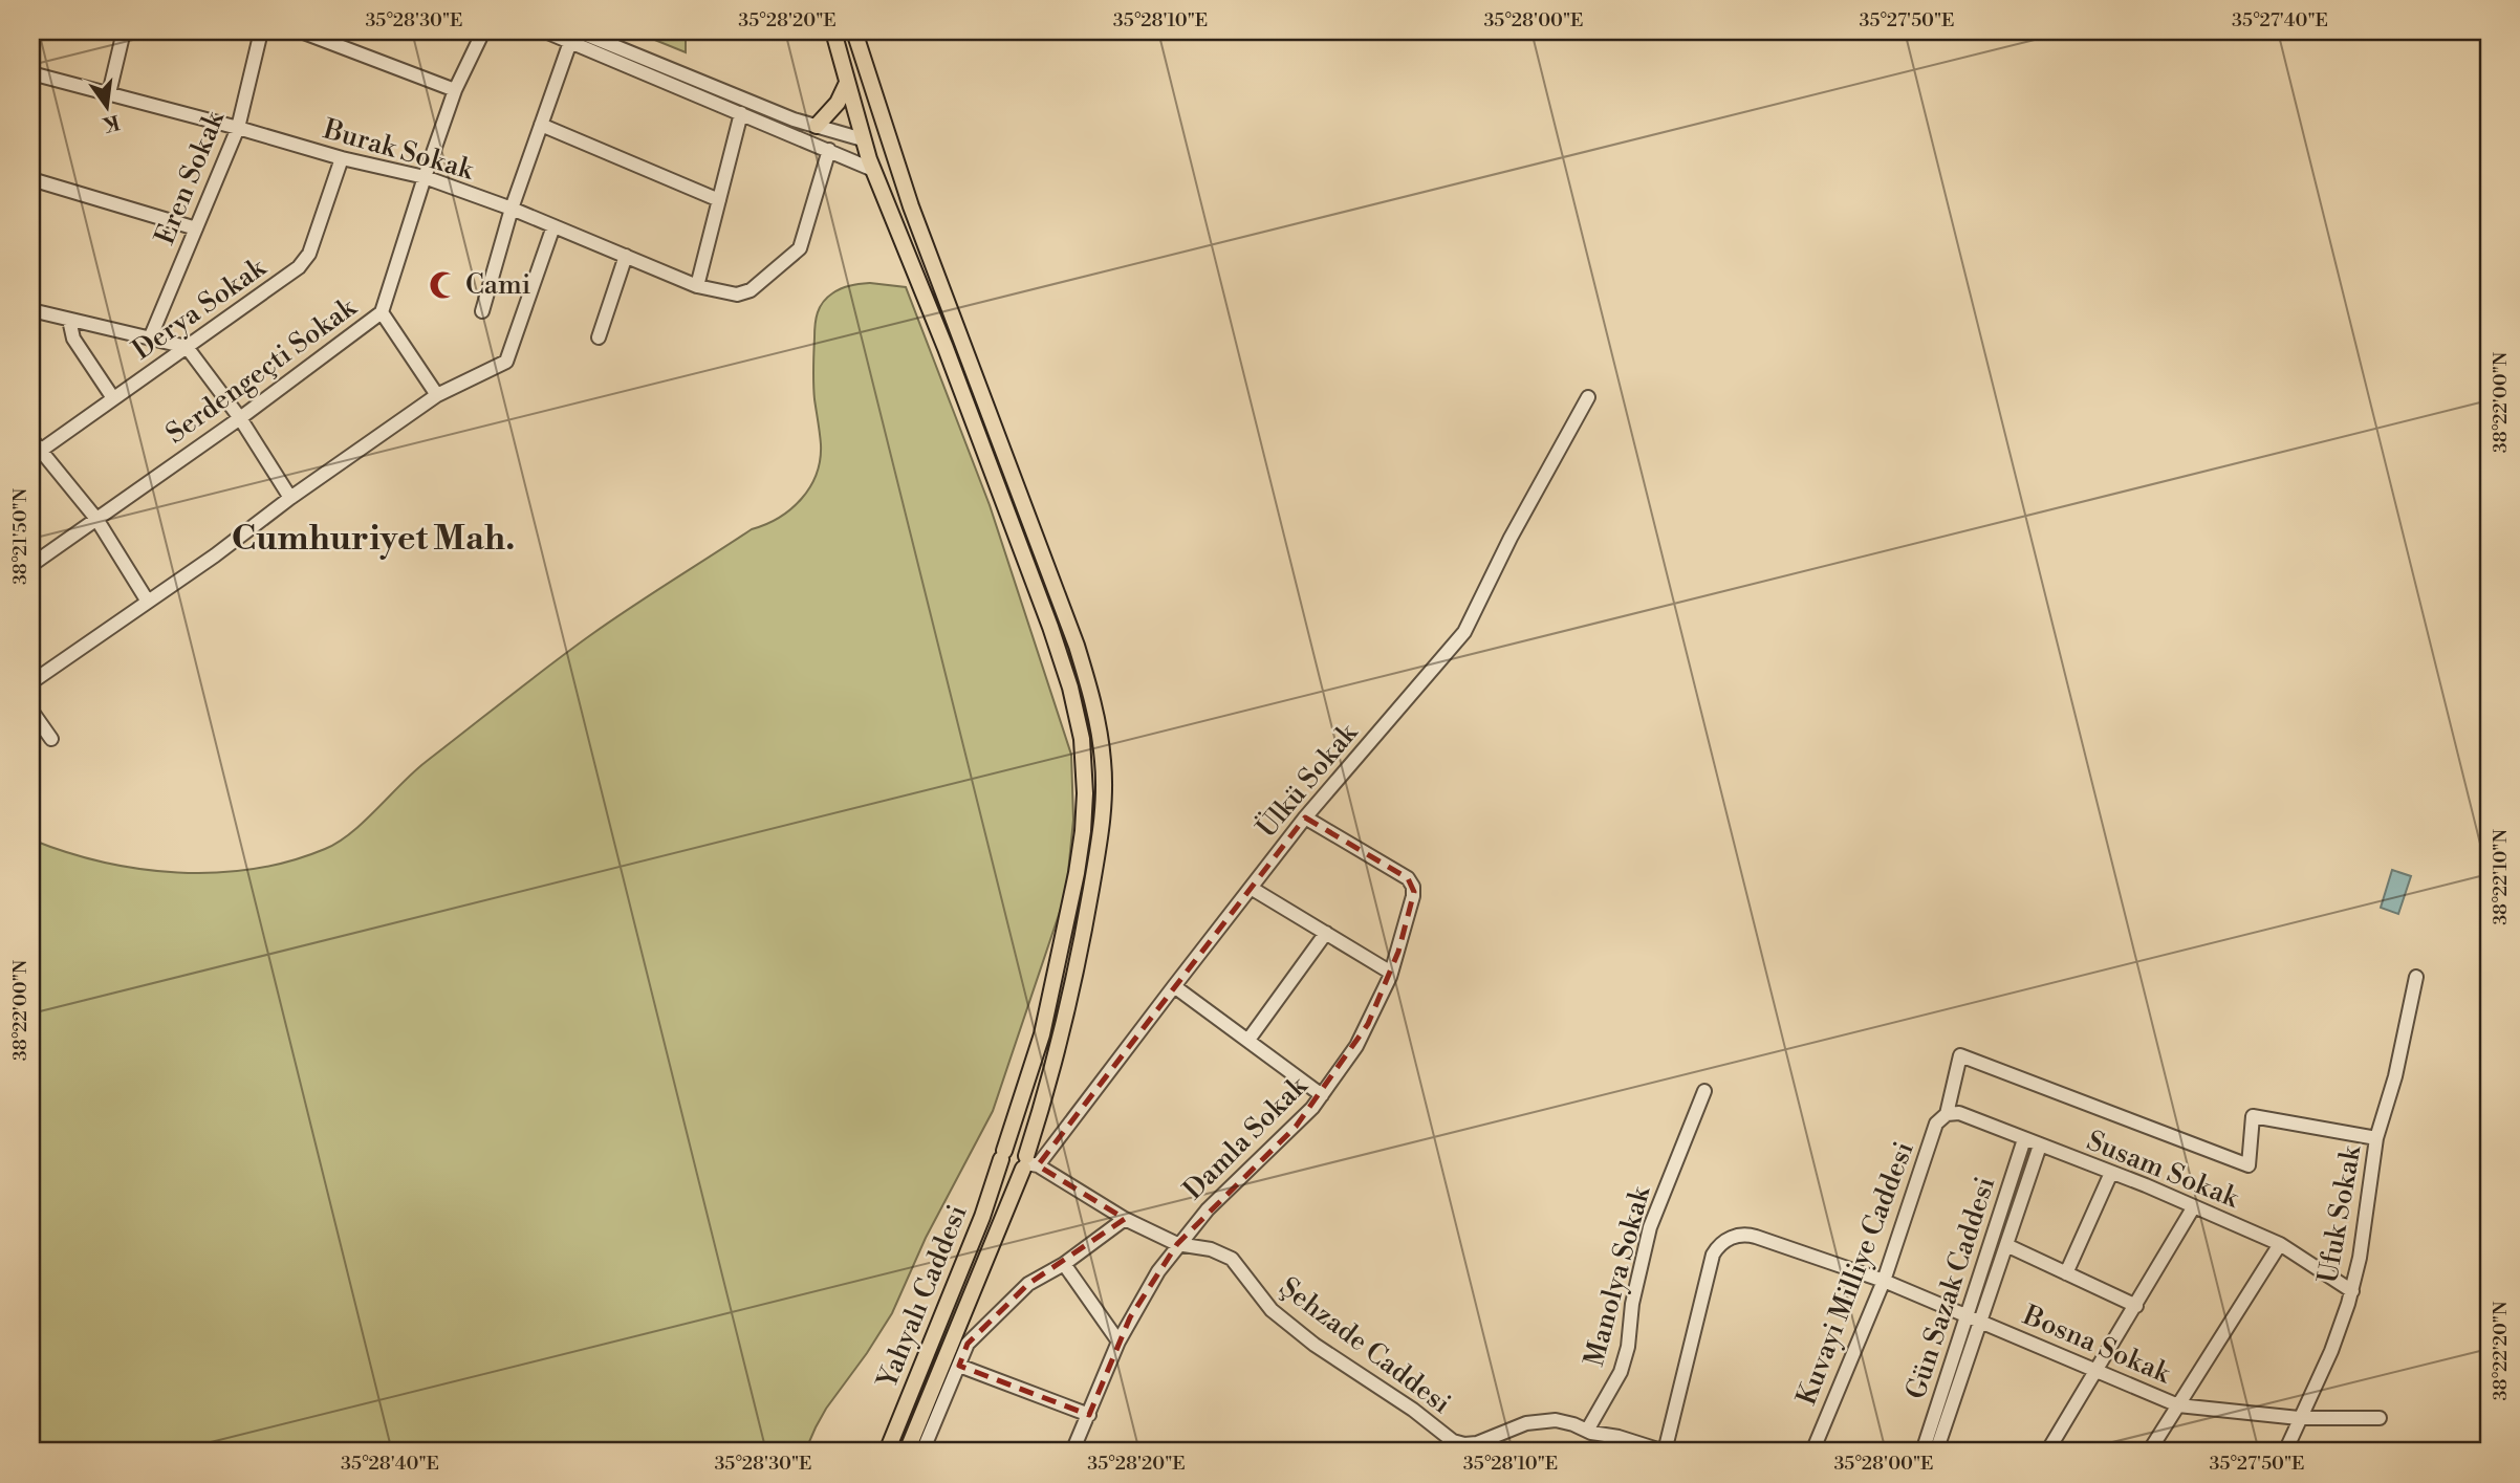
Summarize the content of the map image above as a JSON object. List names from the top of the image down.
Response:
{
  "streets": {
    "main road": ["Yahyalı Caddesi"],
    "street": [
      "Burak Sokak",
      "Eren Sokak",
      "Derya Sokak",
      "Serdengeçti Sokak",
      "Ülkü Sokak",
      "Damla Sokak",
      "Susam Sokak",
      "Ufuk Sokak",
      "Kuvayi Milliye Caddesi",
      "Manolya Sokak",
      "Gün Sazak Caddesi",
      "Bosna Sokak",
      "Şehzade Caddesi"
    ]
  },
  "crossings": [
    ["Burak Sokak", "Eren Sokak"],
    ["Burak Sokak", "Derya Sokak"],
    ["Burak Sokak", "Serdengeçti Sokak"],
    ["Ülkü Sokak", "Damla Sokak"],
    ["Ülkü Sokak", "Yahyalı Caddesi"],
    ["Ülkü Sokak", "Şehzade Caddesi"],
    ["Damla Sokak", "Şehzade Caddesi"],
    ["Susam Sokak", "Ufuk Sokak"],
    ["Susam Sokak", "Kuvayi Milliye Caddesi"],
    ["Susam Sokak", "Gün Sazak Caddesi"],
    ["Ufuk Sokak", "Kuvayi Milliye Caddesi"],
    ["Ufuk Sokak", "Bosna Sokak"],
    ["Kuvayi Milliye Caddesi", "Bosna Sokak"],
    ["Manolya Sokak", "Şehzade Caddesi"],
    ["Gün Sazak Caddesi", "Bosna Sokak"],
    ["Yahyalı Caddesi", "Şehzade Caddesi"],
    ["Bosna Sokak", "Şehzade Caddesi"]
  ],
  "districts": ["Cumhuriyet Mah."],
  "places": {
    "mosque": ["Cami"]
  },
  "north": "bottom",
  "coordinates": [
    "35°28'30\"E",
    "35°28'20\"E",
    "35°28'10\"E",
    "35°28'00\"E",
    "35°27'50\"E",
    "35°27'40\"E",
    "38°22'00\"N",
    "38°21'50\"N",
    "38°22'10\"N",
    "38°22'20\"N",
    "35°28'40\"E"
  ]
}
